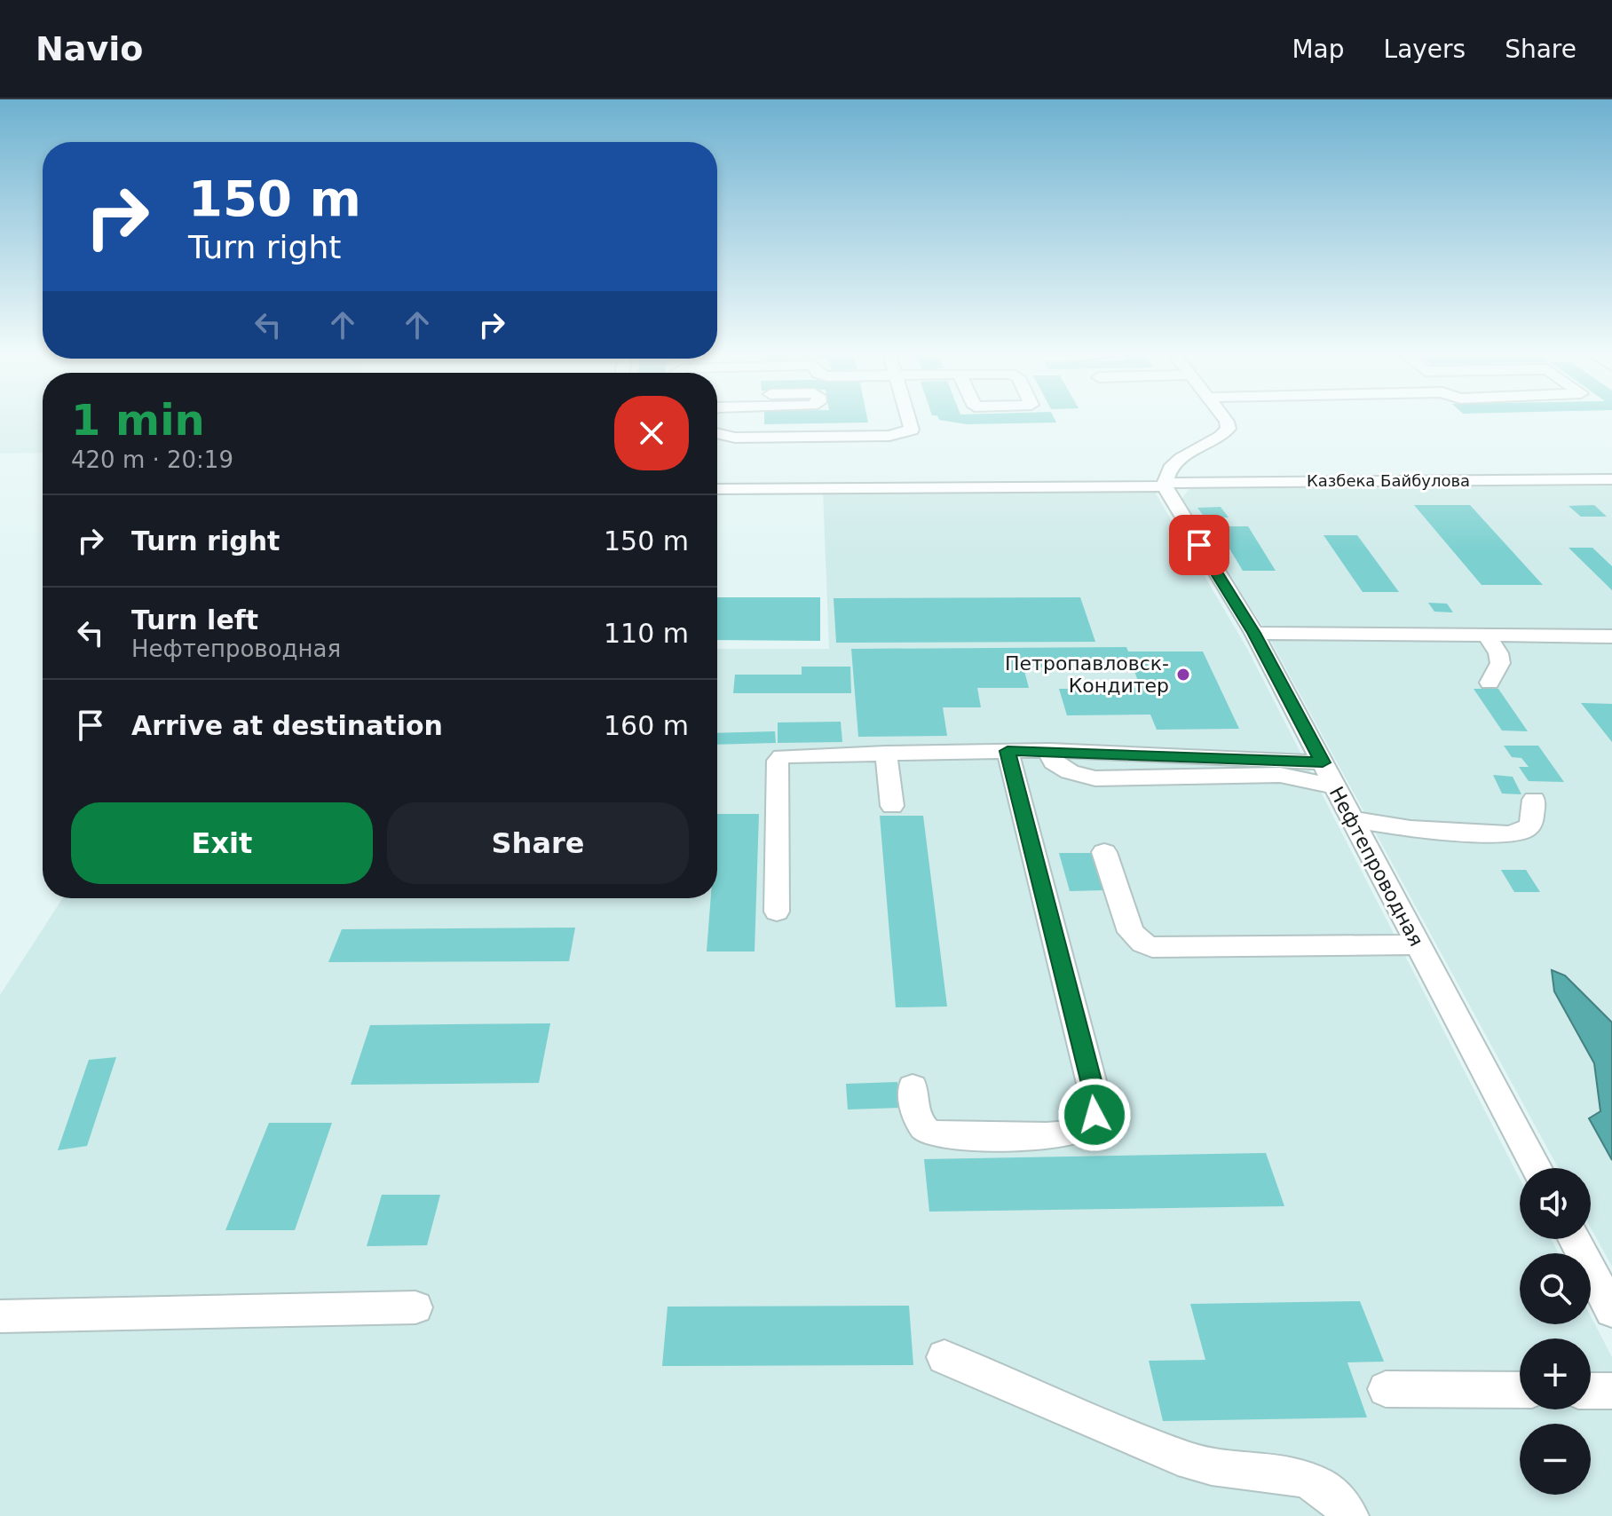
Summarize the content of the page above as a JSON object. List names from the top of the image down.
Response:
{
  "streets": {
    "street": ["Казбека Байбулова", "Нефтепроводная"]
  },
  "crossings": [
    ["Казбека Байбулова", "Нефтепроводная"]
  ],
  "places": ["Петропавловск- Кондитер"],
  "page": {
    "header": "Navio",
    "nav": ["Map", "Layers", "Share"],
    "turn": ["150 m", "Turn right"],
    "heading": ["1 min", "420 m · 20:19"],
    "list": [
      {
        "name": "Turn right",
        "value": "150 m"
      },
      {
        "name": "Turn left",
        "note": "Нефтепроводная",
        "value": "110 m"
      },
      {
        "name": "Arrive at destination",
        "value": "160 m"
      }
    ],
    "buttons": ["Exit", "Share"],
    "map_buttons": ["+", "−"]
  }
}
